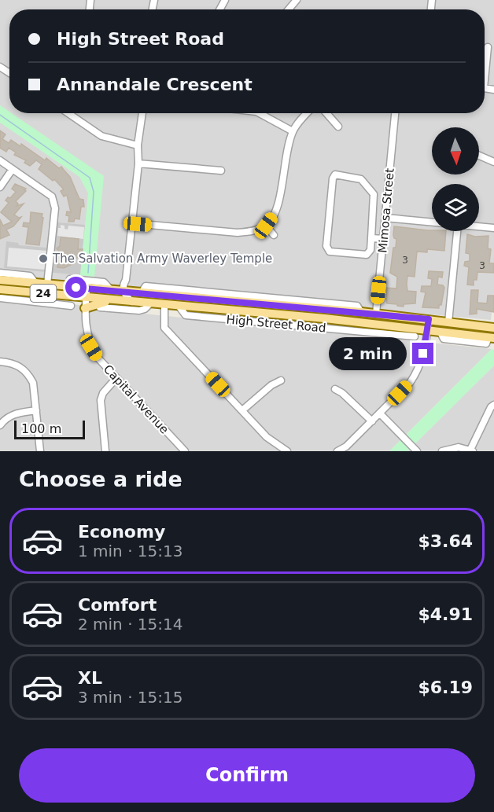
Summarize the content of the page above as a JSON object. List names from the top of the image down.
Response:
{
  "streets": {
    "main road": ["24", "High Street Road"],
    "street": ["Mimosa Street", "Capital Avenue"]
  },
  "crossings": [
    ["Mimosa Street", "High Street Road"],
    ["High Street Road", "Capital Avenue"]
  ],
  "places": ["The Salvation Army Waverley Temple"],
  "house_numbers": ["3", "3"],
  "scale_bar": "100 m",
  "north": "bottom",
  "page": {
    "banner": ["High Street Road", "Annandale Crescent"],
    "bubble": "2 min",
    "scale": "100 m",
    "heading": "Choose a ride",
    "list": [
      {
        "name": "Economy",
        "note": "1 min · 15:13",
        "value": "$3.64"
      },
      {
        "name": "Comfort",
        "note": "2 min · 15:14",
        "value": "$4.91"
      },
      {
        "name": "XL",
        "note": "3 min · 15:15",
        "value": "$6.19"
      }
    ],
    "buttons": "Confirm"
  }
}
